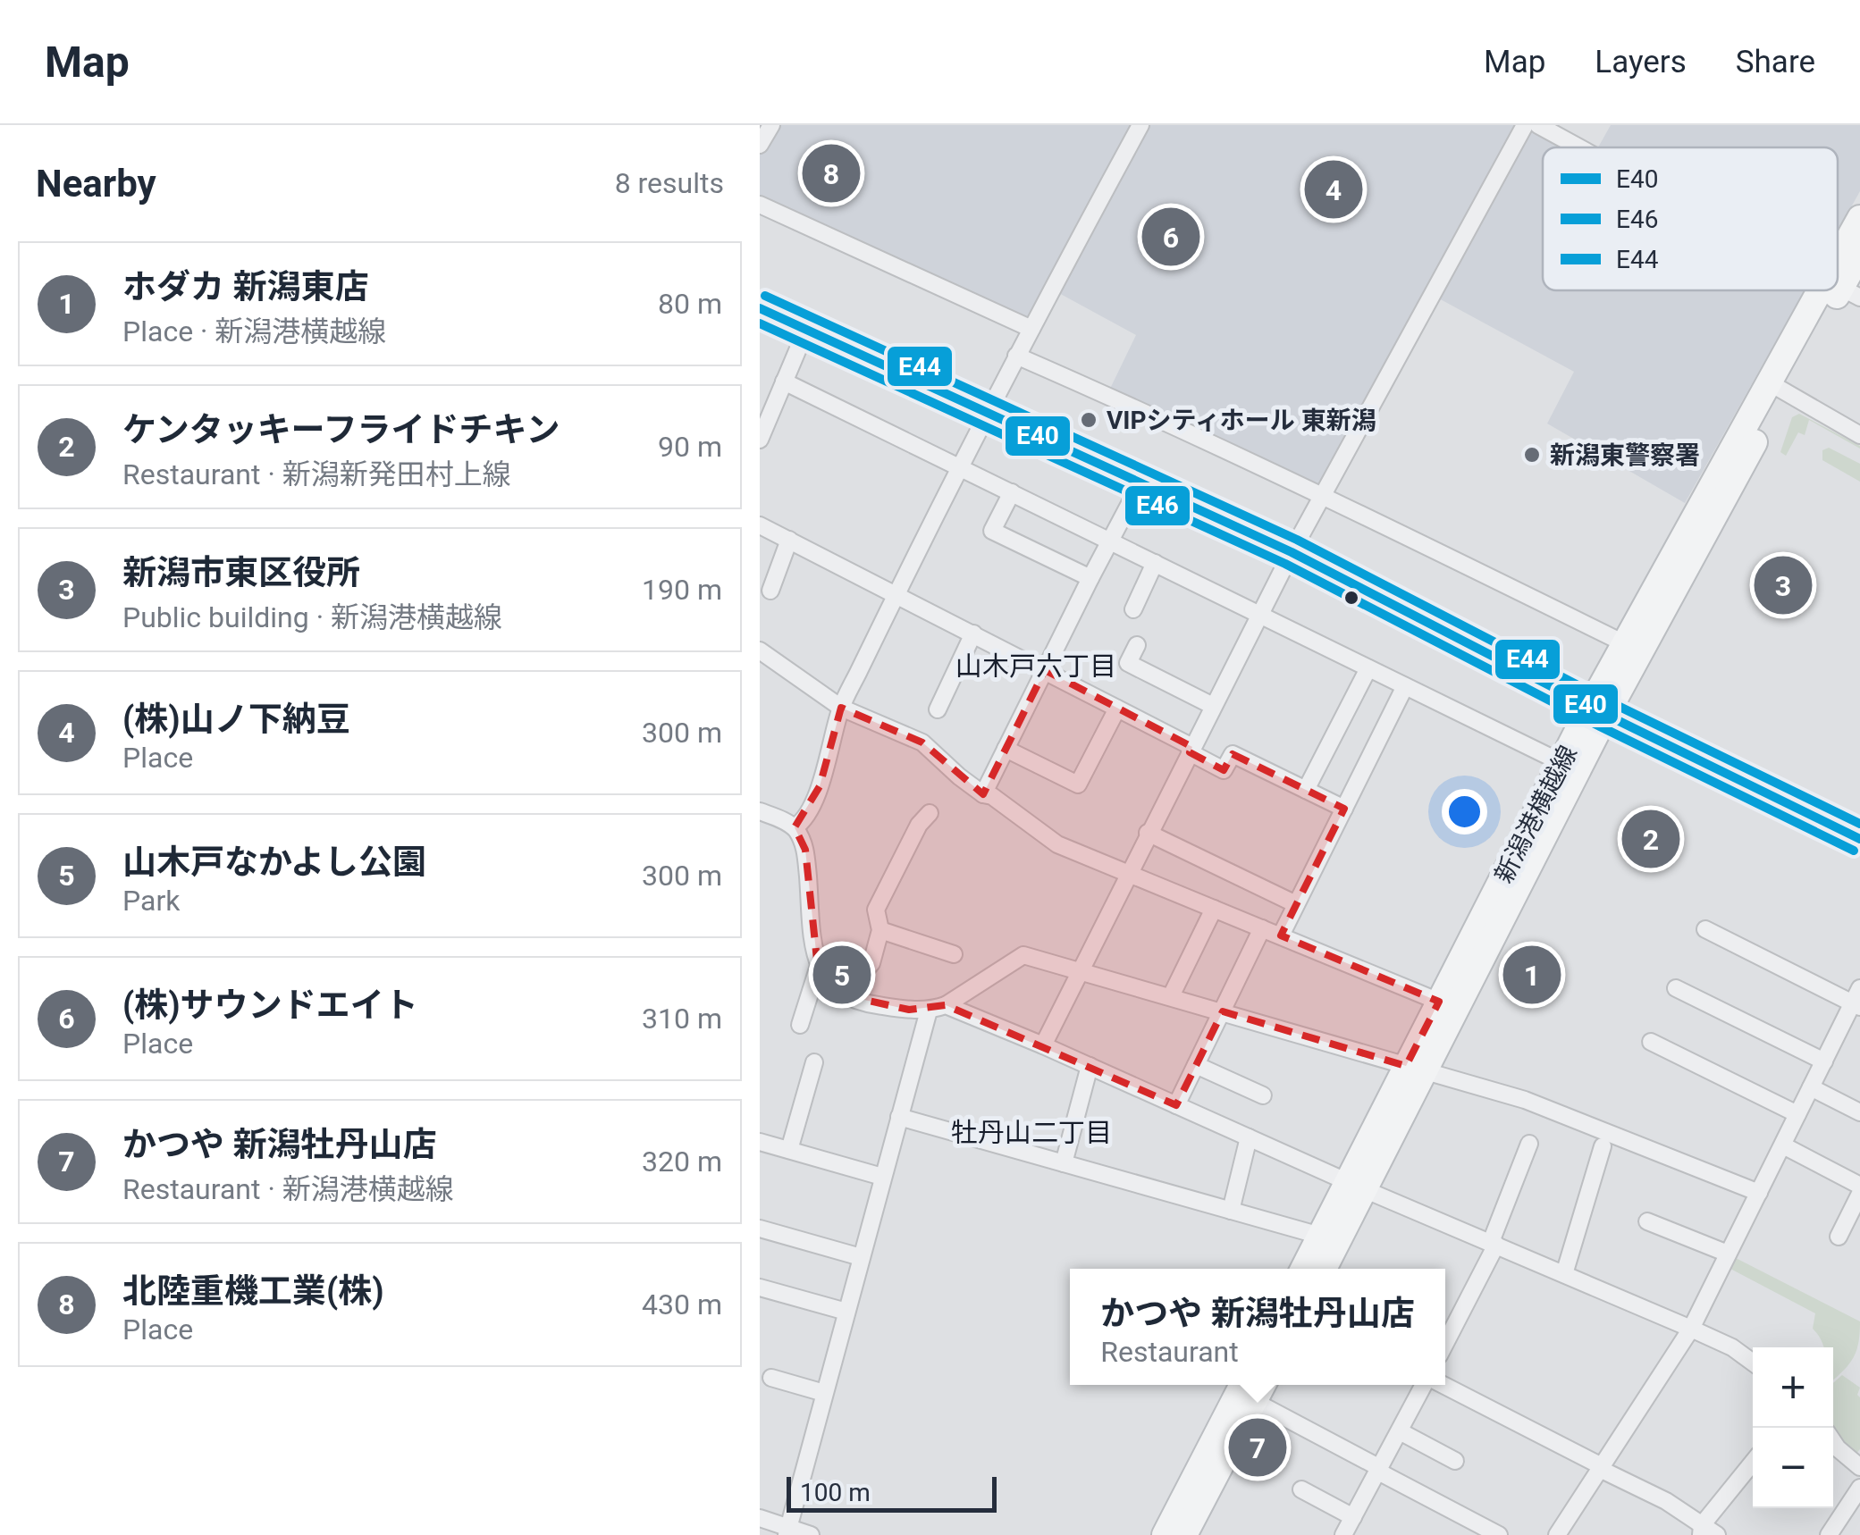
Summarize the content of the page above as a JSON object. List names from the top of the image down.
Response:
{
  "streets": {
    "main road": ["新潟港横越線"]
  },
  "districts": ["山木戸六丁目", "牡丹山二丁目"],
  "places": ["VIPシティホール 東新潟", "新潟東警察署"],
  "lines": ["transit line E44", "transit line E40", "transit line E46"],
  "legend": ["E40", "E46", "E44"],
  "scale_bar": "100 m",
  "page": {
    "header": "Map",
    "nav": ["Map", "Layers", "Share"],
    "heading": ["Nearby", "8 results"],
    "pins": [
      "8",
      "4",
      "6",
      "3",
      "2",
      "1",
      "5",
      "7"
    ],
    "list": [
      {
        "mark": "1",
        "name": "ホダカ 新潟東店",
        "note": "Place · 新潟港横越線",
        "value": "80 m"
      },
      {
        "mark": "2",
        "name": "ケンタッキーフライドチキン",
        "note": "Restaurant · 新潟新発田村上線",
        "value": "90 m"
      },
      {
        "mark": "3",
        "name": "新潟市東区役所",
        "note": "Public building · 新潟港横越線",
        "value": "190 m"
      },
      {
        "mark": "4",
        "name": "(株)山ノ下納豆",
        "note": "Place",
        "value": "300 m"
      },
      {
        "mark": "5",
        "name": "山木戸なかよし公園",
        "note": "Park",
        "value": "300 m"
      },
      {
        "mark": "6",
        "name": "(株)サウンドエイト",
        "note": "Place",
        "value": "310 m"
      },
      {
        "mark": "7",
        "name": "かつや 新潟牡丹山店",
        "note": "Restaurant · 新潟港横越線",
        "value": "320 m"
      },
      {
        "mark": "8",
        "name": "北陸重機工業(株)",
        "note": "Place",
        "value": "430 m"
      }
    ],
    "popup": ["かつや 新潟牡丹山店", "Restaurant"],
    "map_buttons": ["+", "−"],
    "scale": "100 m"
  }
}
